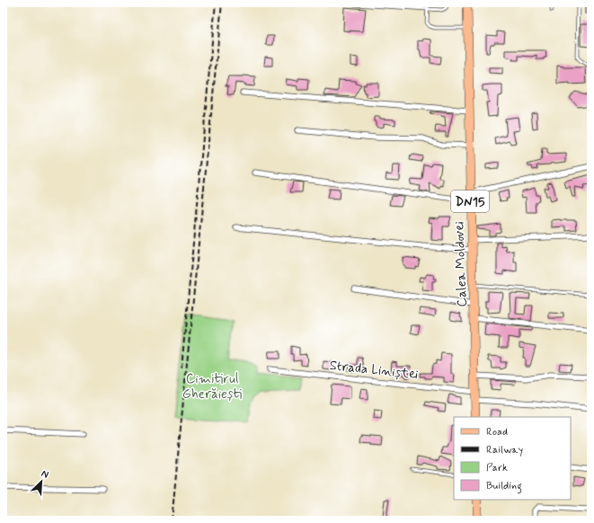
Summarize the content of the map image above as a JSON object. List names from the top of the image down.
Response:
{
  "streets": {
    "main road": ["DN15", "Calea Moldovei"],
    "street": ["Strada Liniștei"]
  },
  "crossings": [
    ["Calea Moldovei", "Strada Liniștei"]
  ],
  "parks": ["Cimitirul Gherăiești"],
  "legend": [
    "Road",
    "Railway",
    "Park",
    "Building"
  ],
  "north": "top right"
}
